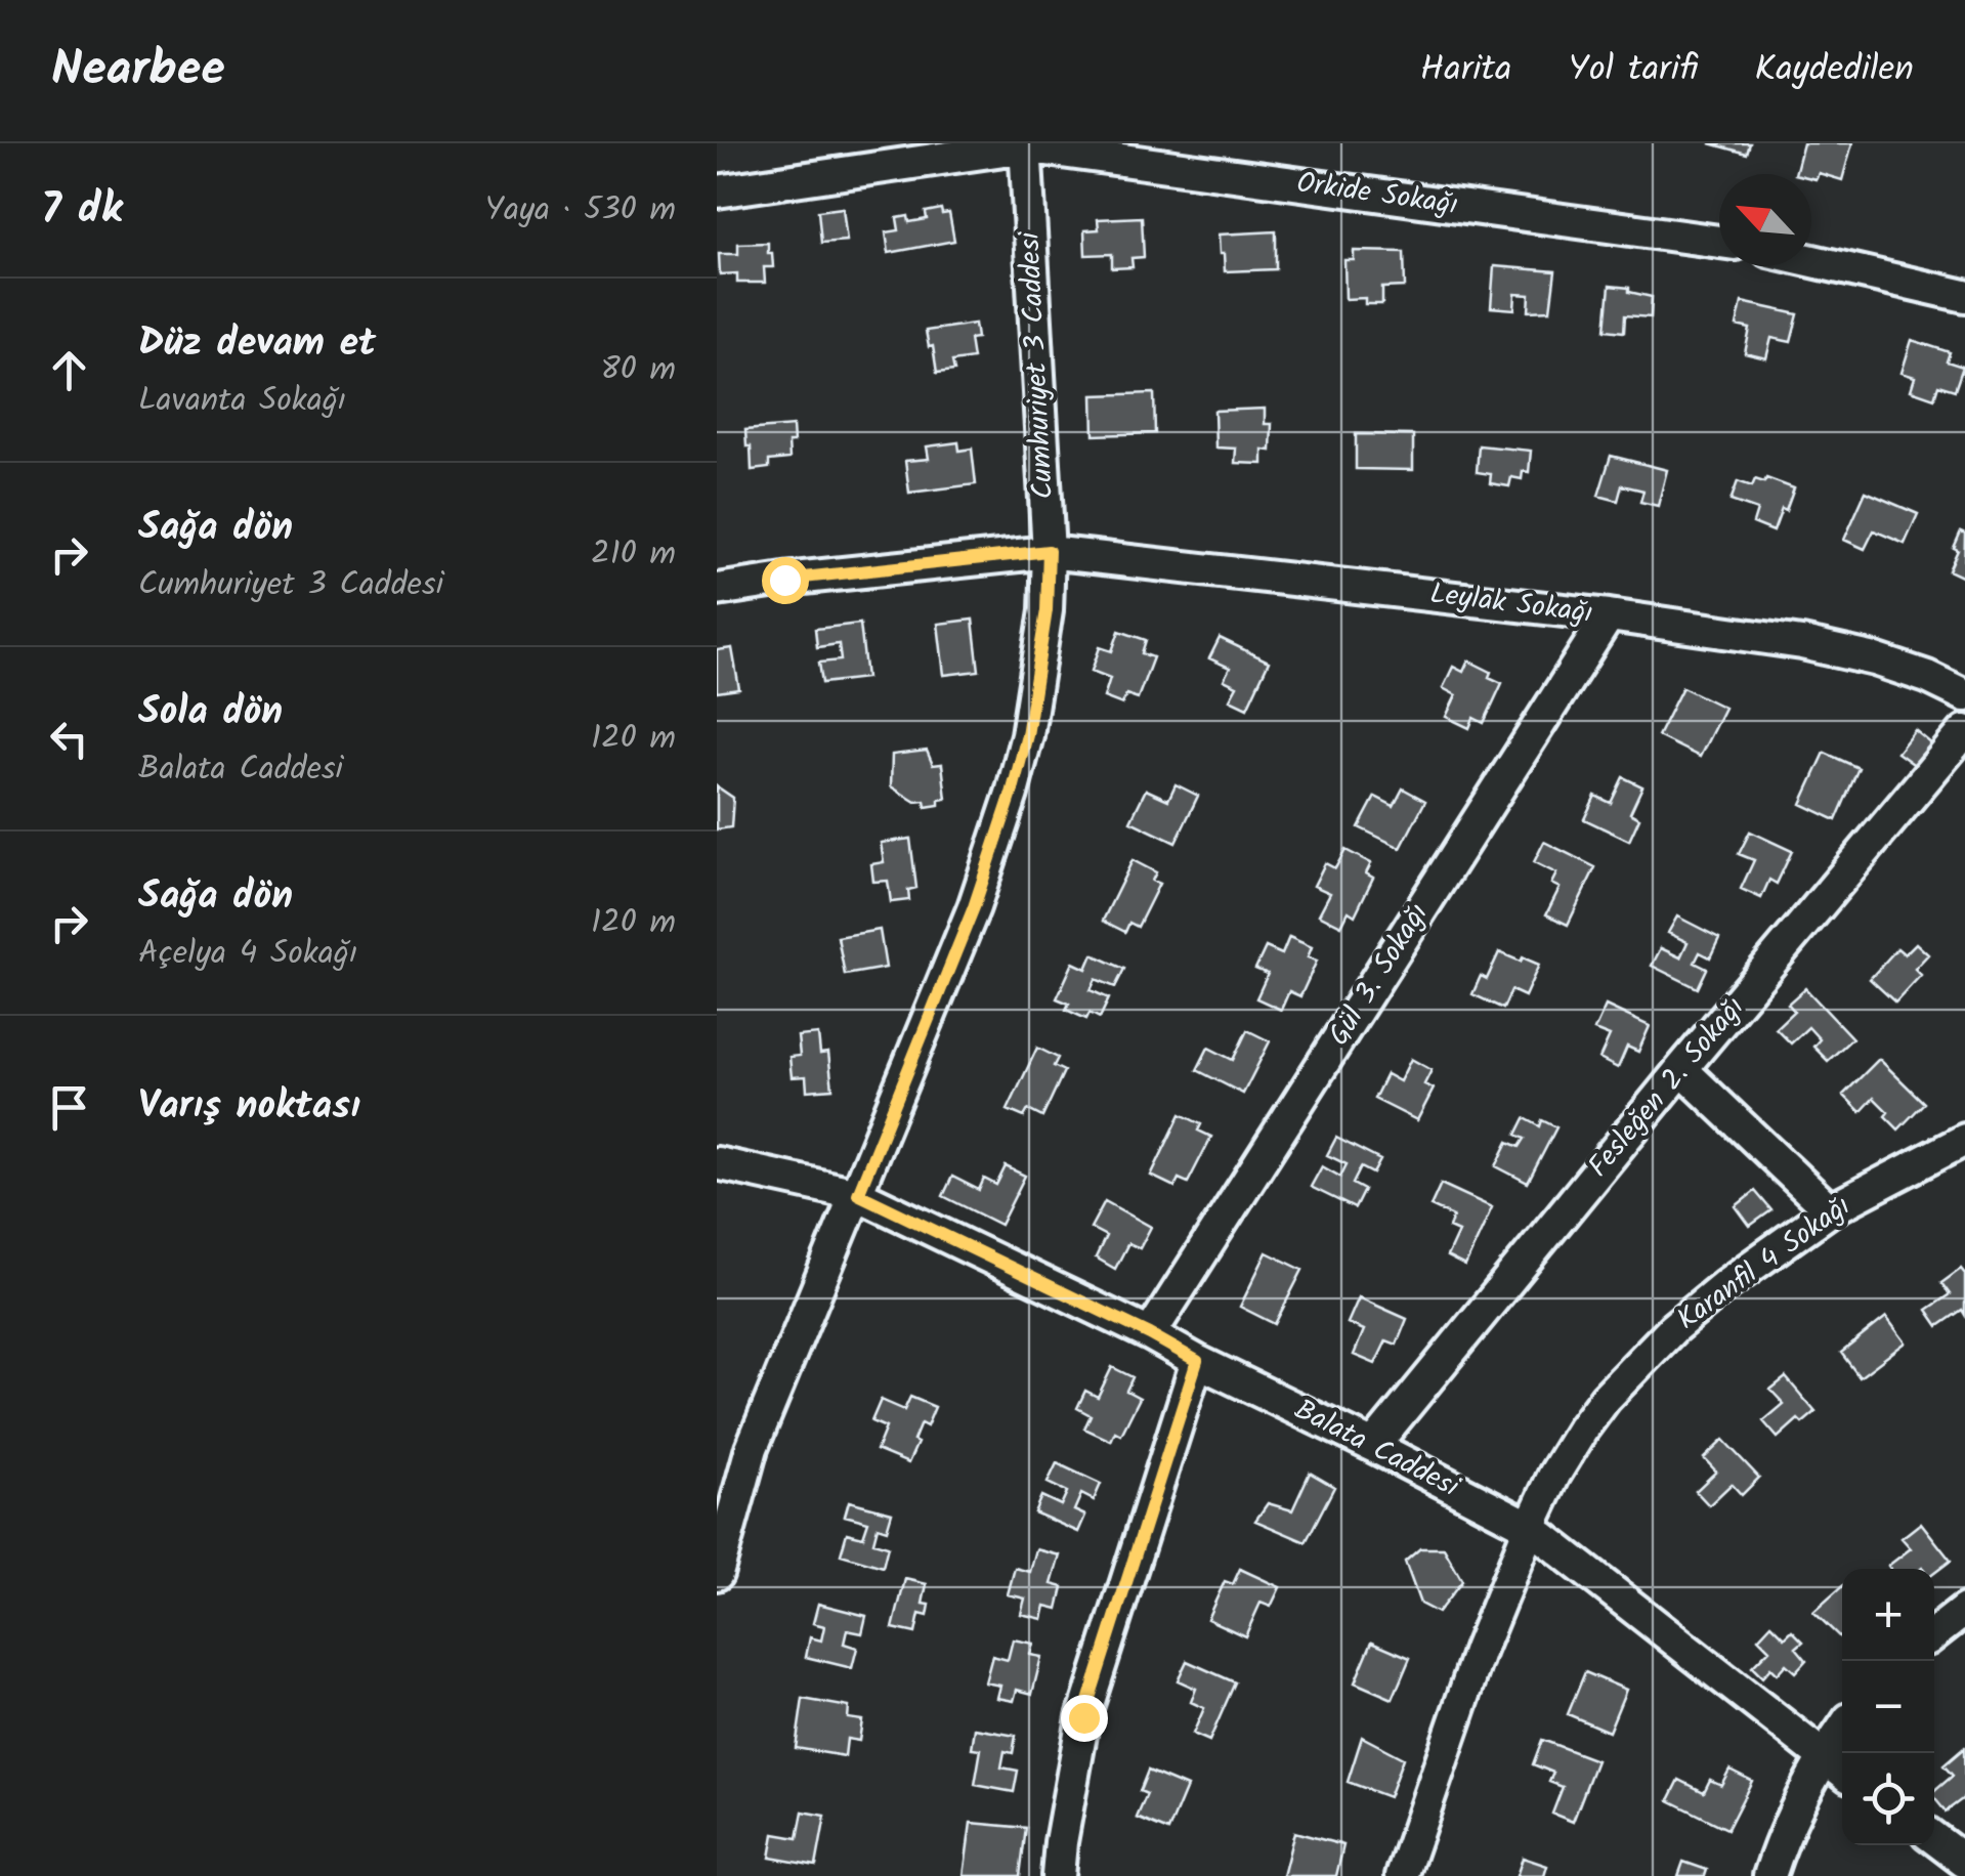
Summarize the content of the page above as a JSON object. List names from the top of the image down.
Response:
{
  "streets": {
    "street": [
      "Orkide Sokağı",
      "Cumhuriyet 3 Caddesi",
      "Leylak Sokağı",
      "Gül 3. Sokağı",
      "Fesleğen 2. Sokağı",
      "Karanfil 4 Sokağı",
      "Balata Caddesi"
    ]
  },
  "crossings": [
    ["Orkide Sokağı", "Cumhuriyet 3 Caddesi"],
    ["Cumhuriyet 3 Caddesi", "Leylak Sokağı"],
    ["Cumhuriyet 3 Caddesi", "Balata Caddesi"],
    ["Leylak Sokağı", "Gül 3. Sokağı"],
    ["Gül 3. Sokağı", "Balata Caddesi"],
    ["Fesleğen 2. Sokağı", "Balata Caddesi"],
    ["Karanfil 4 Sokağı", "Balata Caddesi"]
  ],
  "north": "top left",
  "page": {
    "header": "Nearbee",
    "nav": ["Harita", "Yol tarifi", "Kaydedilen"],
    "heading": ["7 dk", "Yaya · 530 m"],
    "list": [
      ["Düz devam et", "Lavanta Sokağı", "80 m"],
      ["Sağa dön", "Cumhuriyet 3 Caddesi", "210 m"],
      ["Sola dön", "Balata Caddesi", "120 m"],
      ["Sağa dön", "Açelya 4 Sokağı", "120 m"],
      "Varış noktası"
    ],
    "map_buttons": ["+", "−"]
  }
}
